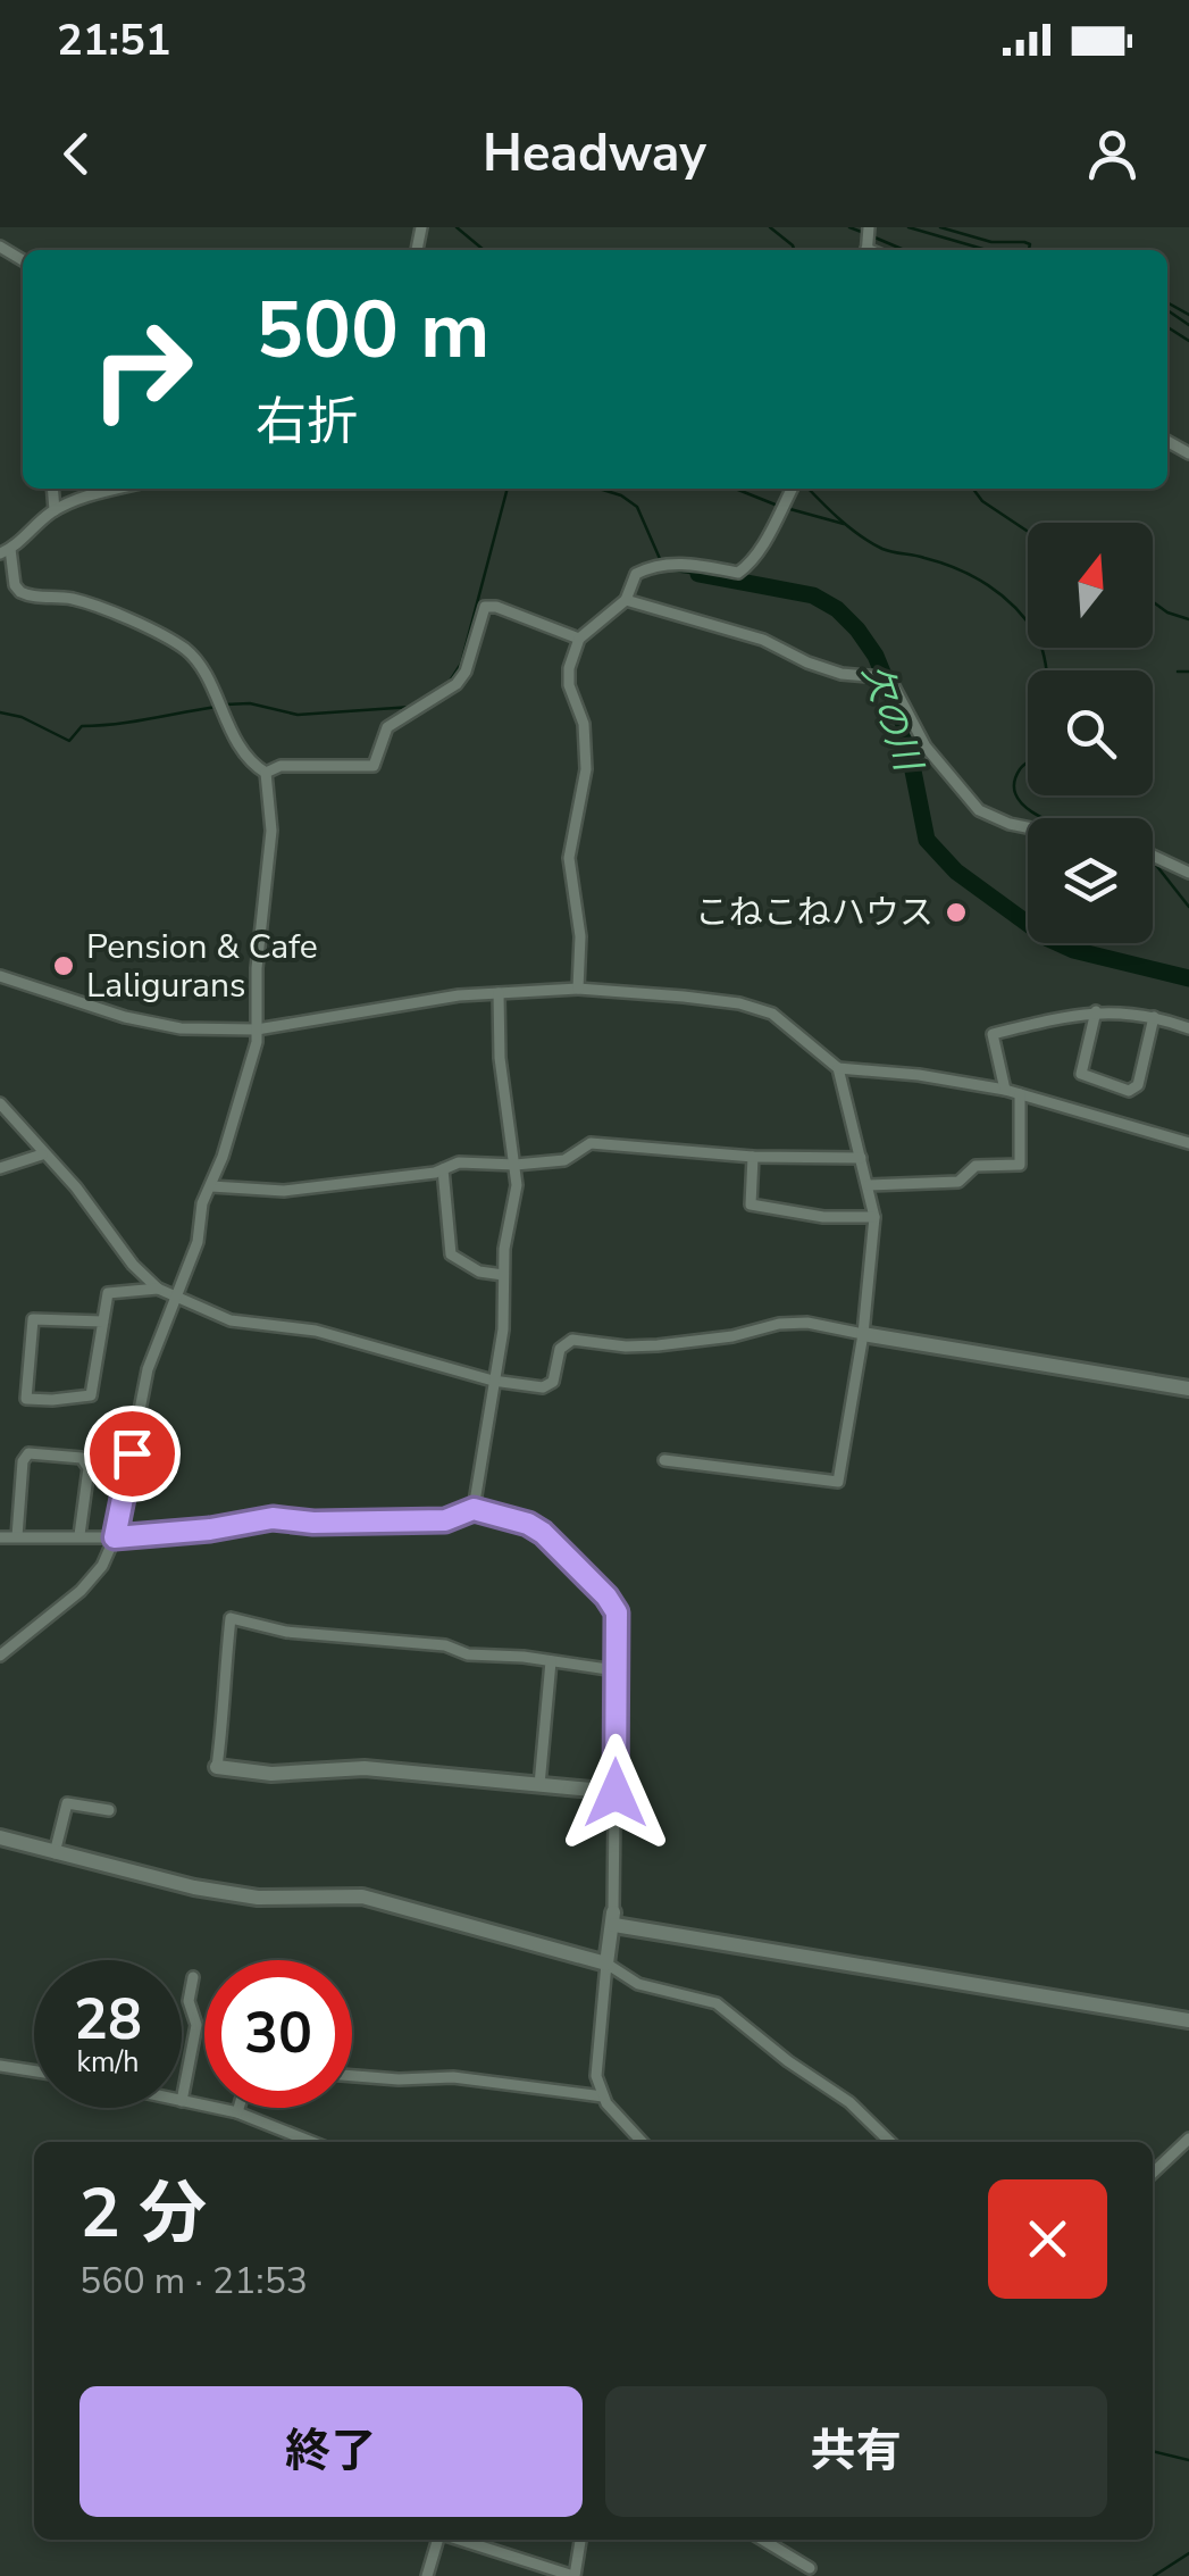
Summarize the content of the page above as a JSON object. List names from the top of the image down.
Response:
{
  "water": ["欠の川"],
  "places": ["こねこねハウス", "Pension & Cafe Laligurans"],
  "north": "top",
  "page": {
    "status": "21:51",
    "header": "Headway",
    "turn": ["500 m", "右折"],
    "speed": "28 km/h",
    "limit": "30",
    "heading": ["2 分", "560 m · 21:53"],
    "buttons": ["終了", "共有"]
  }
}
